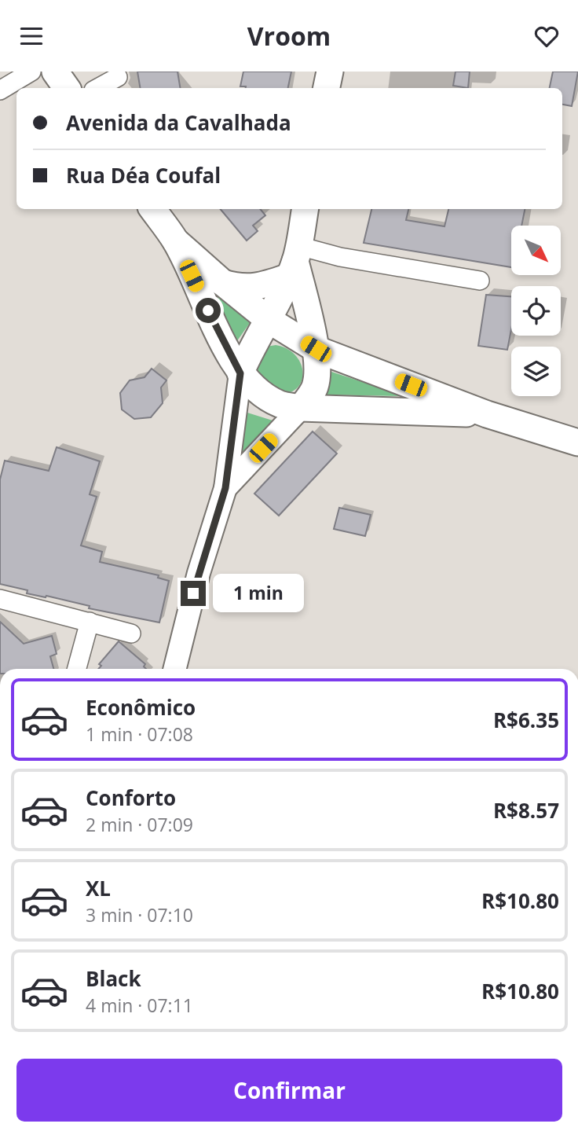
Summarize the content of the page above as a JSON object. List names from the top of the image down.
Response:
{
  "north": "bottom right",
  "page": {
    "header": "Vroom",
    "banner": ["Avenida da Cavalhada", "Rua Déa Coufal"],
    "bubble": "1 min",
    "list": [
      {
        "name": "Econômico",
        "note": "1 min · 07:08",
        "value": "R$6.35"
      },
      {
        "name": "Conforto",
        "note": "2 min · 07:09",
        "value": "R$8.57"
      },
      {
        "name": "XL",
        "note": "3 min · 07:10",
        "value": "R$10.80"
      },
      {
        "name": "Black",
        "note": "4 min · 07:11",
        "value": "R$10.80"
      }
    ],
    "buttons": "Confirmar"
  }
}
